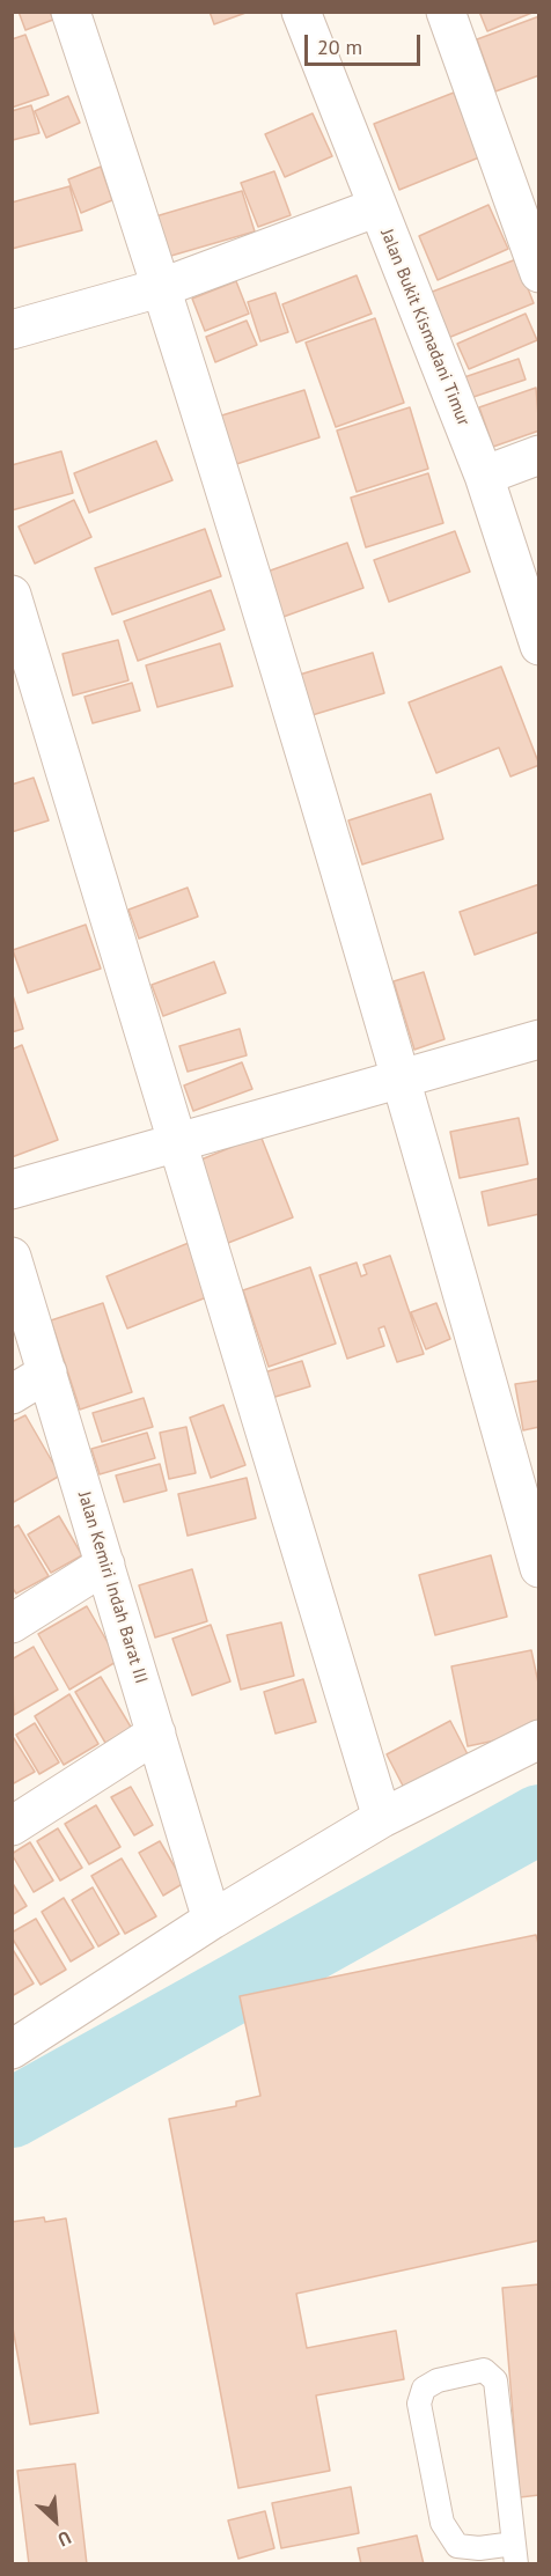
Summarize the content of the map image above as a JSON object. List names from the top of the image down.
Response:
{
  "streets": {
    "street": ["Jalan Bukit Kismadani Timur", "Jalan Kemiri Indah Barat III"]
  },
  "scale_bar": "20 m",
  "north": "bottom right"
}
